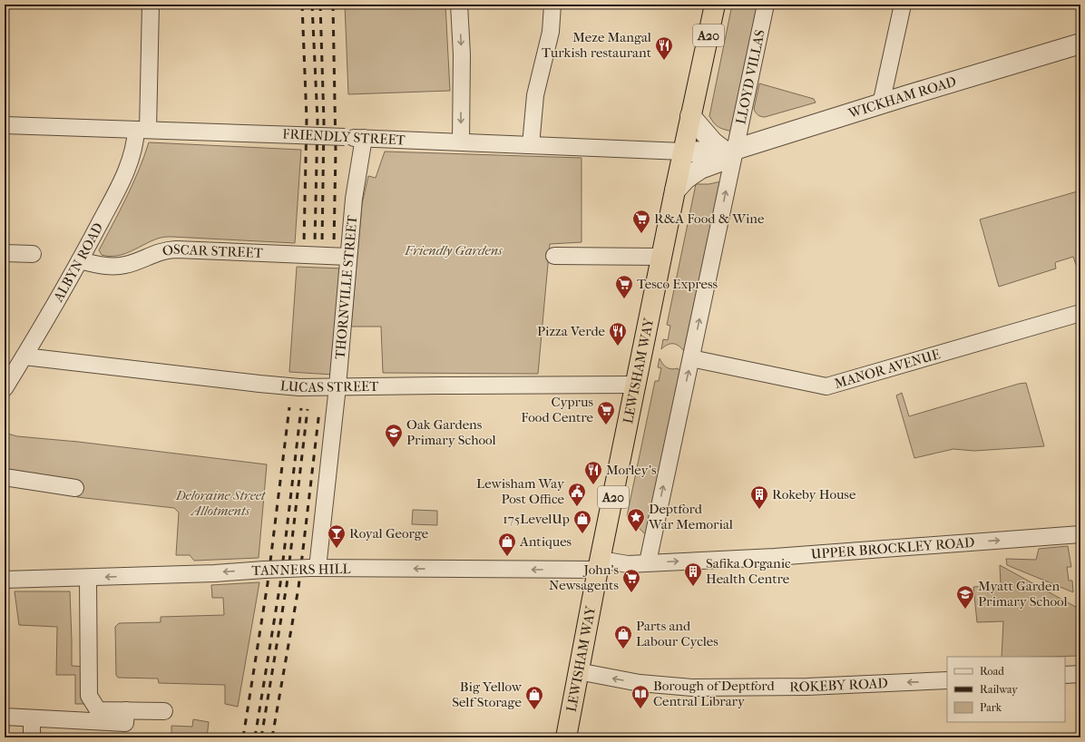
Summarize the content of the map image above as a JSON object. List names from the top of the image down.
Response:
{
  "streets": {
    "highway": ["A20", "LEWISHAM WAY"],
    "street": [
      "LLOYD VILLAS",
      "WICKHAM ROAD",
      "FRIENDLY STREET",
      "OSCAR STREET",
      "ALBYN ROAD",
      "THORNVILLE STREET",
      "MANOR AVENUE",
      "LUCAS STREET",
      "UPPER BROCKLEY ROAD",
      "TANNERS HILL",
      "ROKEBY ROAD"
    ]
  },
  "crossings": [
    ["LLOYD VILLAS", "WICKHAM ROAD"],
    ["WICKHAM ROAD", "FRIENDLY STREET"],
    ["WICKHAM ROAD", "LEWISHAM WAY"],
    ["FRIENDLY STREET", "ALBYN ROAD"],
    ["FRIENDLY STREET", "THORNVILLE STREET"],
    ["FRIENDLY STREET", "LEWISHAM WAY"],
    ["OSCAR STREET", "ALBYN ROAD"],
    ["OSCAR STREET", "THORNVILLE STREET"],
    ["ALBYN ROAD", "LUCAS STREET"],
    ["THORNVILLE STREET", "LUCAS STREET"],
    ["THORNVILLE STREET", "TANNERS HILL"],
    ["LEWISHAM WAY", "LUCAS STREET"],
    ["LEWISHAM WAY", "TANNERS HILL"],
    ["LEWISHAM WAY", "ROKEBY ROAD"],
    ["UPPER BROCKLEY ROAD", "TANNERS HILL"]
  ],
  "one_way": ["UPPER BROCKLEY ROAD", "TANNERS HILL", "ROKEBY ROAD"],
  "parks": ["Friendly Gardens", "Deloraine Street Allotments"],
  "places": {
    "restaurant": ["Meze Mangal Turkish restaurant", "Pizza Verde", "Morley's"],
    "supermarket": [
      "R&A Food & Wine",
      "Tesco Express",
      "Cyprus Food Centre",
      "John's Newsagents"
    ],
    "school or university": ["Oak Gardens Primary School", "Myatt Garden Primary School"],
    "public building": ["Lewisham Way Post Office"],
    "building": ["Rokeby House", "Safika Organic Health Centre"],
    "place": ["Deptford War Memorial"],
    "shop": [
      "175LevelUp",
      "Antiques",
      "Parts and Labour Cycles",
      "Big Yellow Self Storage"
    ],
    "bar": ["Royal George"],
    "library": ["Borough of Deptford Central Library"]
  },
  "legend": ["Road", "Railway", "Park"]
}
